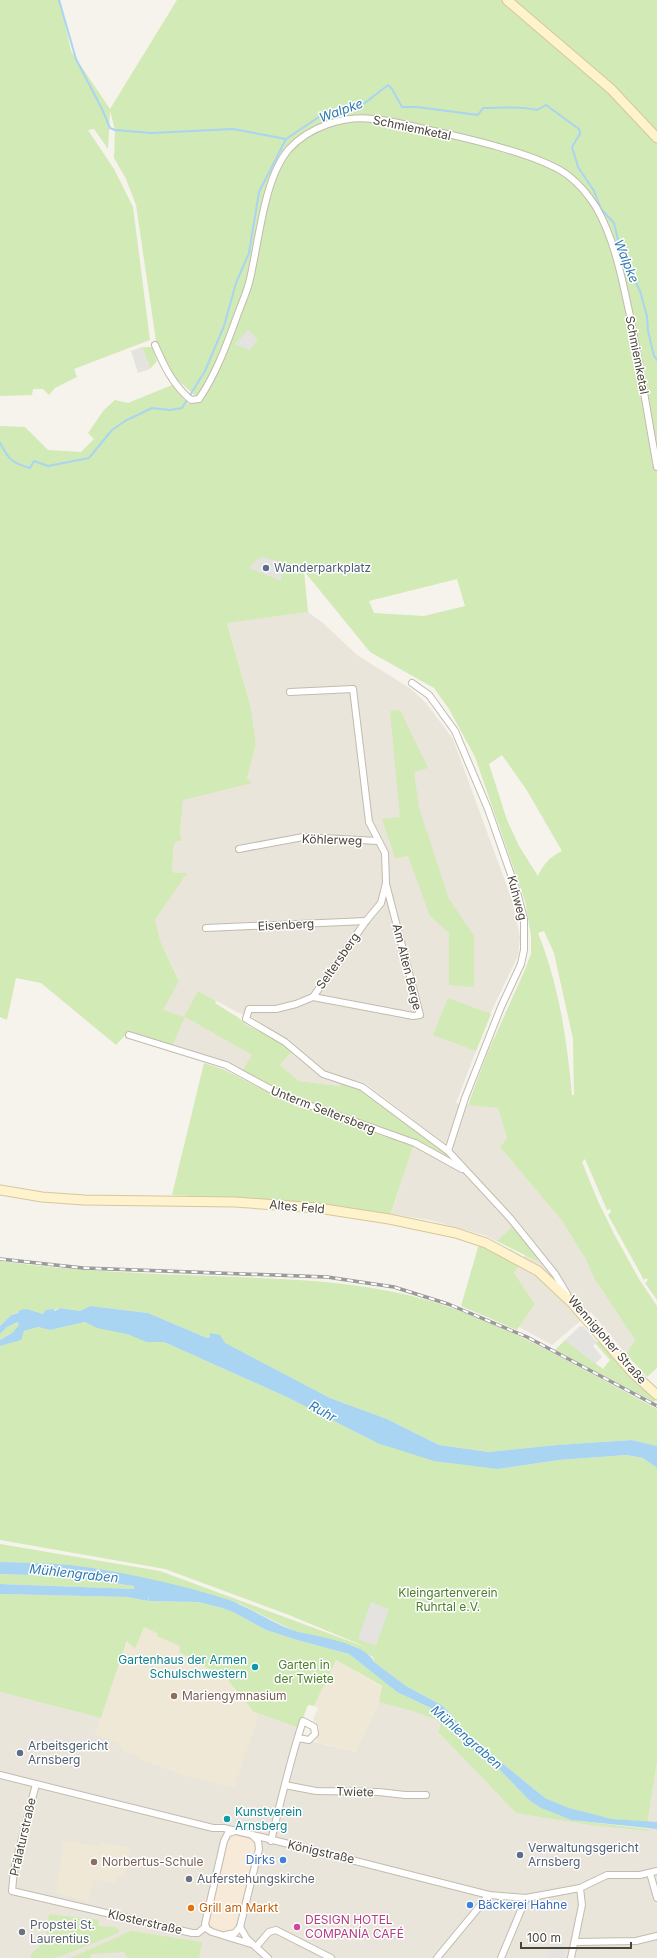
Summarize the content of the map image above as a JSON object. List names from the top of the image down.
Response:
{
  "streets": {
    "main road": ["Altes Feld", "Wennigloher Straße"],
    "street": [
      "Schmiemketal",
      "Köhlerweg",
      "Kuhweg",
      "Eisenberg",
      "Seltersberg",
      "Am Alten Berge",
      "Unterm Seltersberg",
      "Twiete",
      "Prälaturstraße",
      "Königstraße",
      "Klosterstraße"
    ]
  },
  "crossings": [
    ["Köhlerweg", "Seltersberg"],
    ["Kuhweg", "Seltersberg"],
    ["Kuhweg", "Wennigloher Straße"],
    ["Eisenberg", "Seltersberg"],
    ["Seltersberg", "Am Alten Berge"],
    ["Seltersberg", "Wennigloher Straße"],
    ["Unterm Seltersberg", "Wennigloher Straße"],
    ["Altes Feld", "Wennigloher Straße"],
    ["Prälaturstraße", "Königstraße"],
    ["Prälaturstraße", "Klosterstraße"]
  ],
  "water": ["Walpke", "Ruhr", "Mühlengraben"],
  "parks": ["Kleingartenverein Ruhrtal e.V.", "Garten in der Twiete"],
  "places": [
    "Wanderparkplatz",
    "Gartenhaus der Armen Schulschwestern",
    "Mariengymnasium",
    "Arbeitsgericht Arnsberg",
    "Kunstverein Arnsberg",
    "Verwaltungsgericht Arnsberg",
    "Dirks",
    "Norbertus-Schule",
    "Auferstehungskirche",
    "Bäckerei Hahne",
    "Grill am Markt",
    "DESIGN HOTEL COMPANÍA CAFÉ",
    "Propstei St. Laurentius"
  ],
  "scale_bar": "100 m"
}
